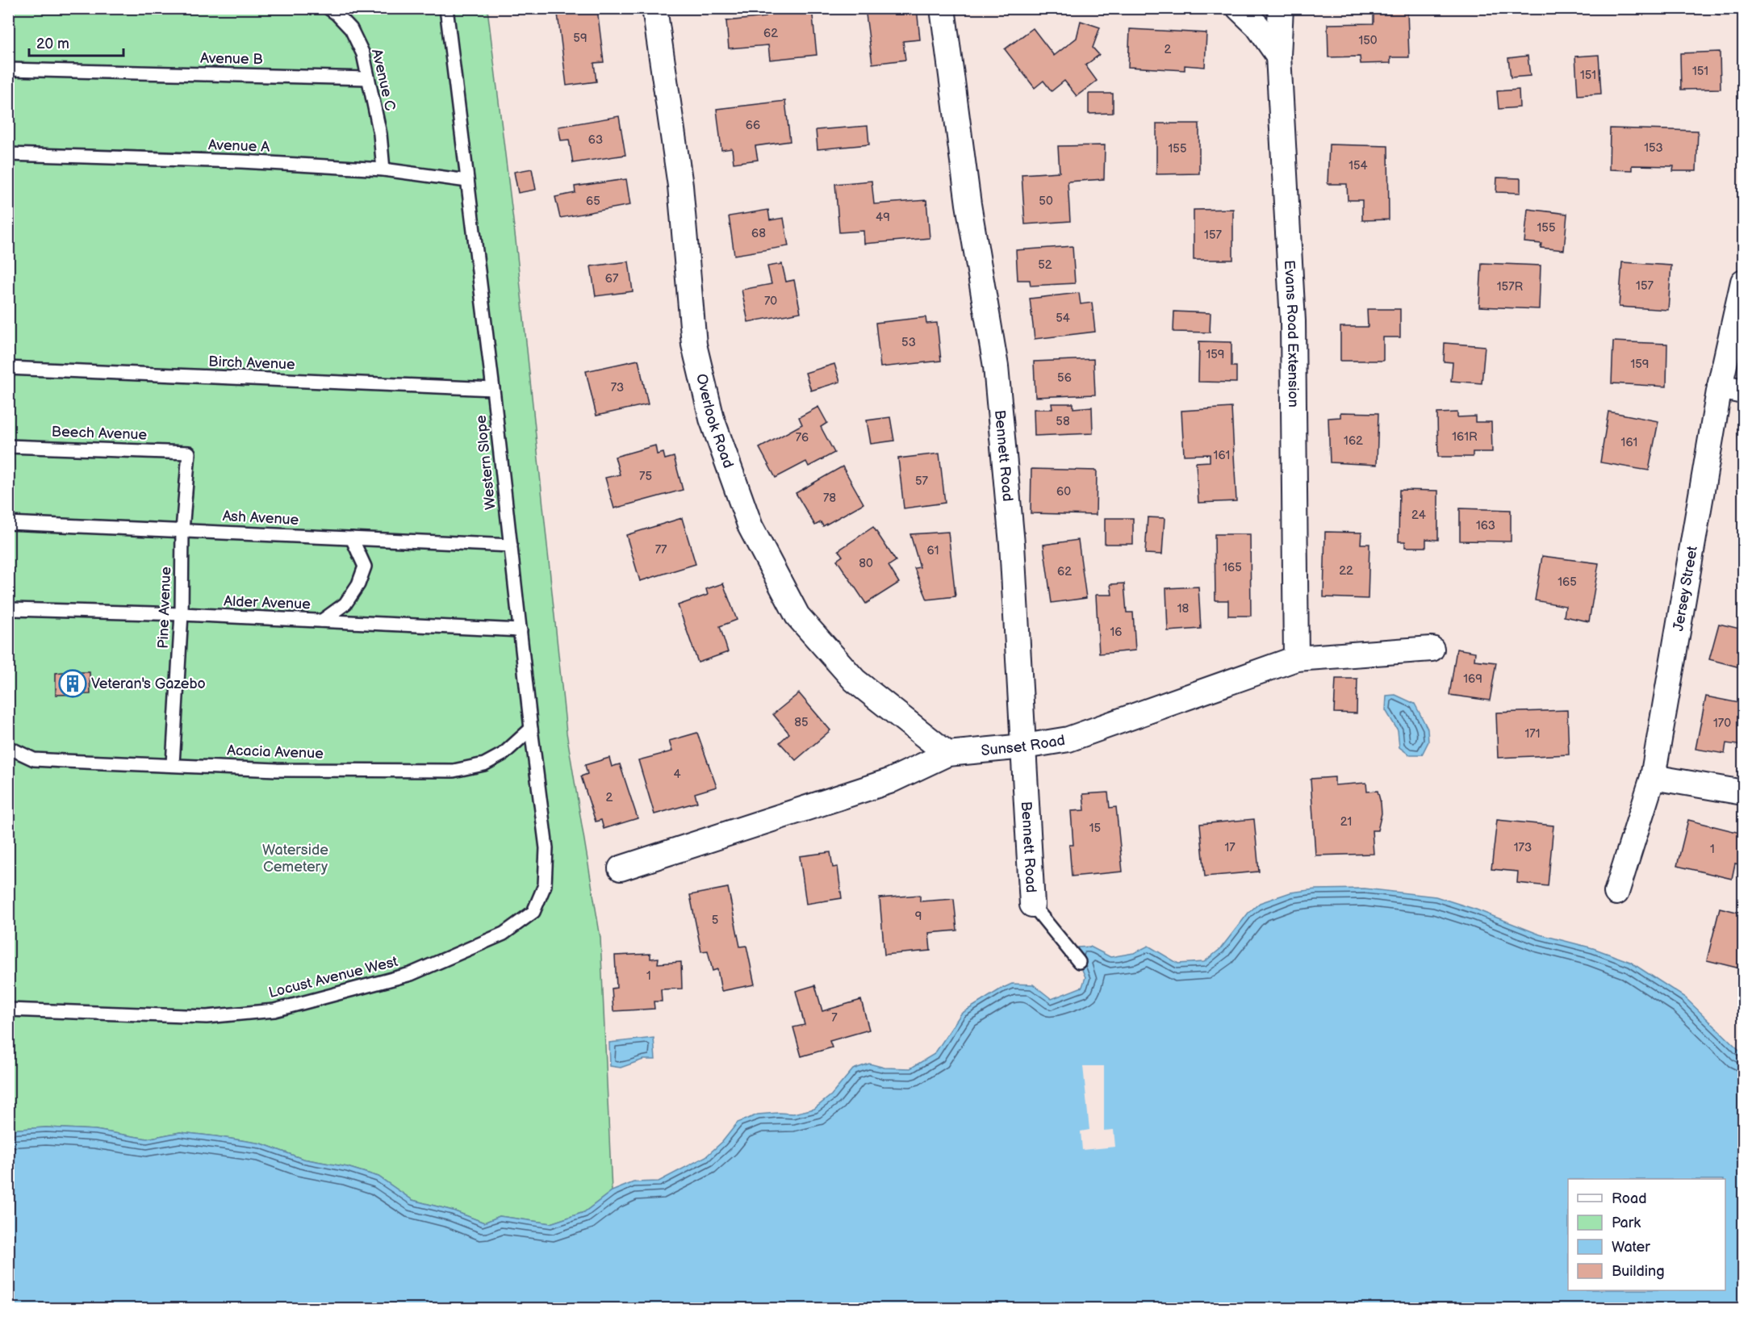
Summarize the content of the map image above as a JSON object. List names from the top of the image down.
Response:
{
  "streets": {
    "street": [
      "Evans Road Extension",
      "Overlook Road",
      "Bennett Road",
      "Jersey Street",
      "Sunset Road"
    ],
    "lane": [
      "Avenue B",
      "Avenue C",
      "Avenue A",
      "Birch Avenue",
      "Beech Avenue",
      "Western Slope",
      "Ash Avenue",
      "Alder Avenue",
      "Pine Avenue",
      "Acacia Avenue",
      "Locust Avenue West"
    ]
  },
  "crossings": [
    ["Avenue B", "Avenue C"],
    ["Avenue C", "Avenue A"],
    ["Avenue A", "Western Slope"],
    ["Evans Road Extension", "Sunset Road"],
    ["Birch Avenue", "Western Slope"],
    ["Overlook Road", "Sunset Road"],
    ["Beech Avenue", "Pine Avenue"],
    ["Bennett Road", "Sunset Road"],
    ["Western Slope", "Ash Avenue"],
    ["Western Slope", "Alder Avenue"],
    ["Western Slope", "Acacia Avenue"],
    ["Western Slope", "Locust Avenue West"],
    ["Ash Avenue", "Pine Avenue"],
    ["Alder Avenue", "Pine Avenue"],
    ["Pine Avenue", "Acacia Avenue"]
  ],
  "parks": ["Waterside Cemetery"],
  "places": {
    "building": ["Veteran's Gazebo"]
  },
  "house_numbers": [
    "62",
    "59",
    "150",
    "2",
    "151",
    "151",
    "66",
    "63",
    "153",
    "155",
    "154",
    "65",
    "50",
    "49",
    "155",
    "68",
    "157",
    "52",
    "67",
    "157",
    "157R",
    "70",
    "54",
    "53",
    "159",
    "159",
    "56",
    "73",
    "58",
    "161R",
    "76",
    "162",
    "161",
    "161",
    "75",
    "57",
    "60",
    "78",
    "24",
    "163",
    "77",
    "61",
    "80",
    "165",
    "22",
    "62",
    "165",
    "18",
    "16",
    "169",
    "85",
    "170",
    "171",
    "4",
    "2",
    "21",
    "15",
    "17",
    "173",
    "1",
    "9",
    "5",
    "1",
    "7"
  ],
  "legend": [
    "Road",
    "Park",
    "Water",
    "Building"
  ],
  "scale_bar": "20 m"
}
